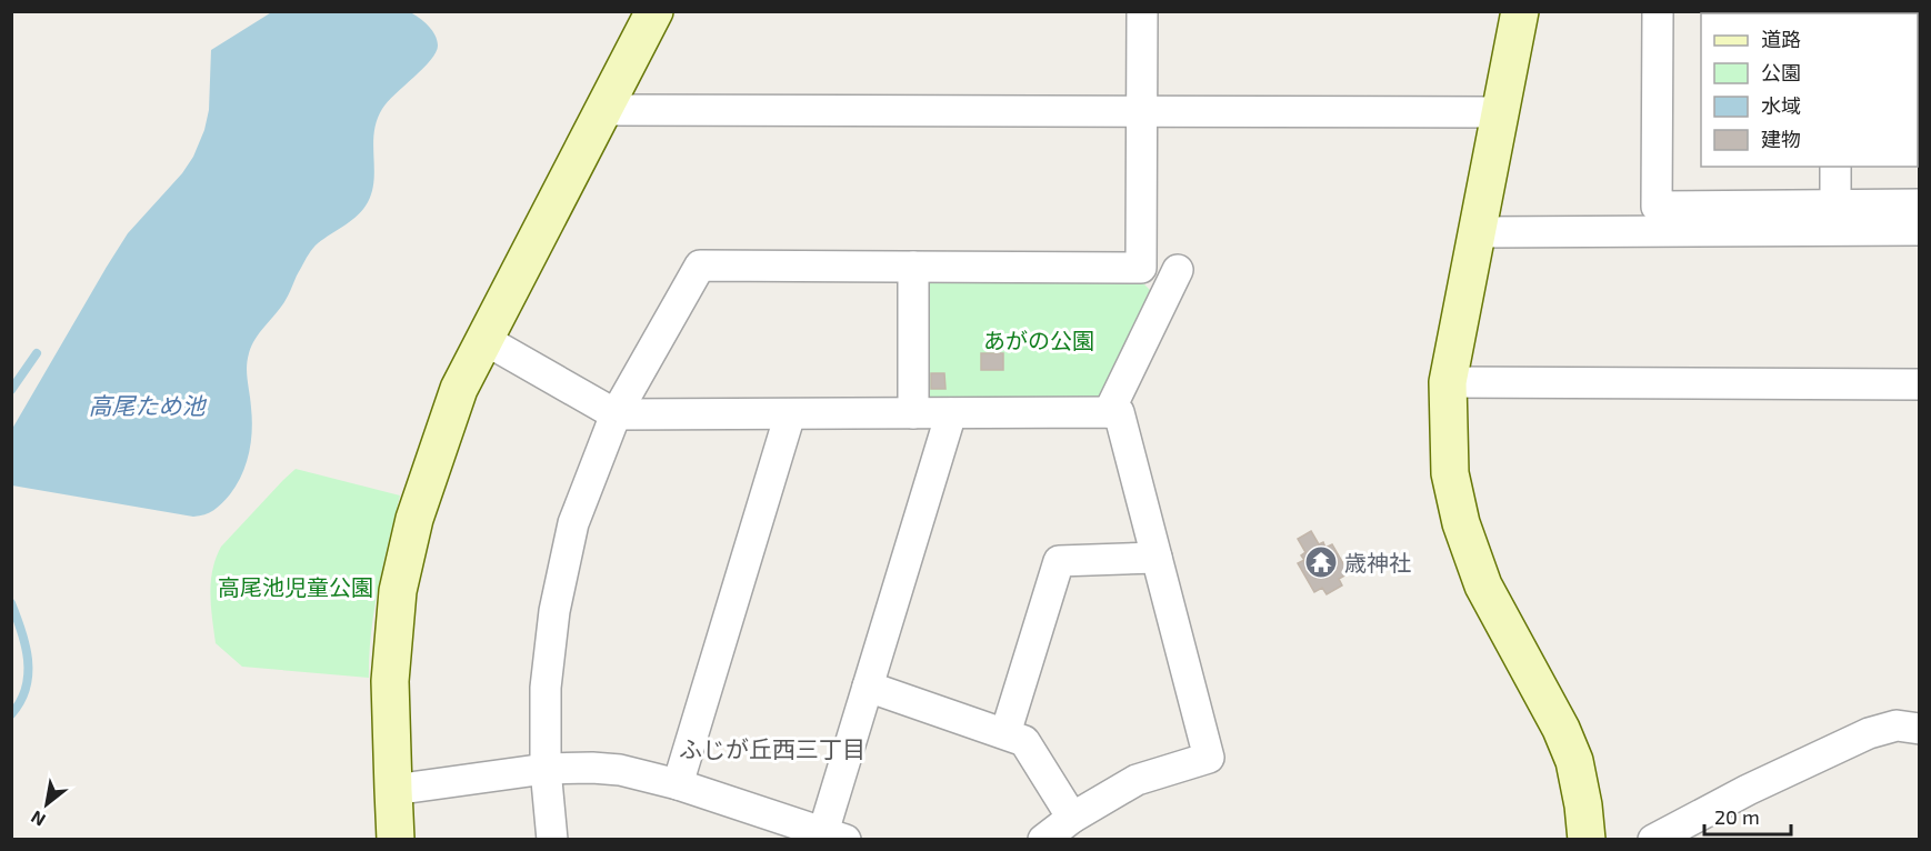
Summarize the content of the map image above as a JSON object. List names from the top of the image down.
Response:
{
  "districts": ["ふじが丘西三丁目"],
  "water": ["高尾ため池"],
  "parks": ["あがの公園", "高尾池児童公園"],
  "places": {
    "temple": ["歳神社"]
  },
  "legend": [
    "道路",
    "公園",
    "水域",
    "建物"
  ],
  "scale_bar": "20 m",
  "north": "bottom left"
}
